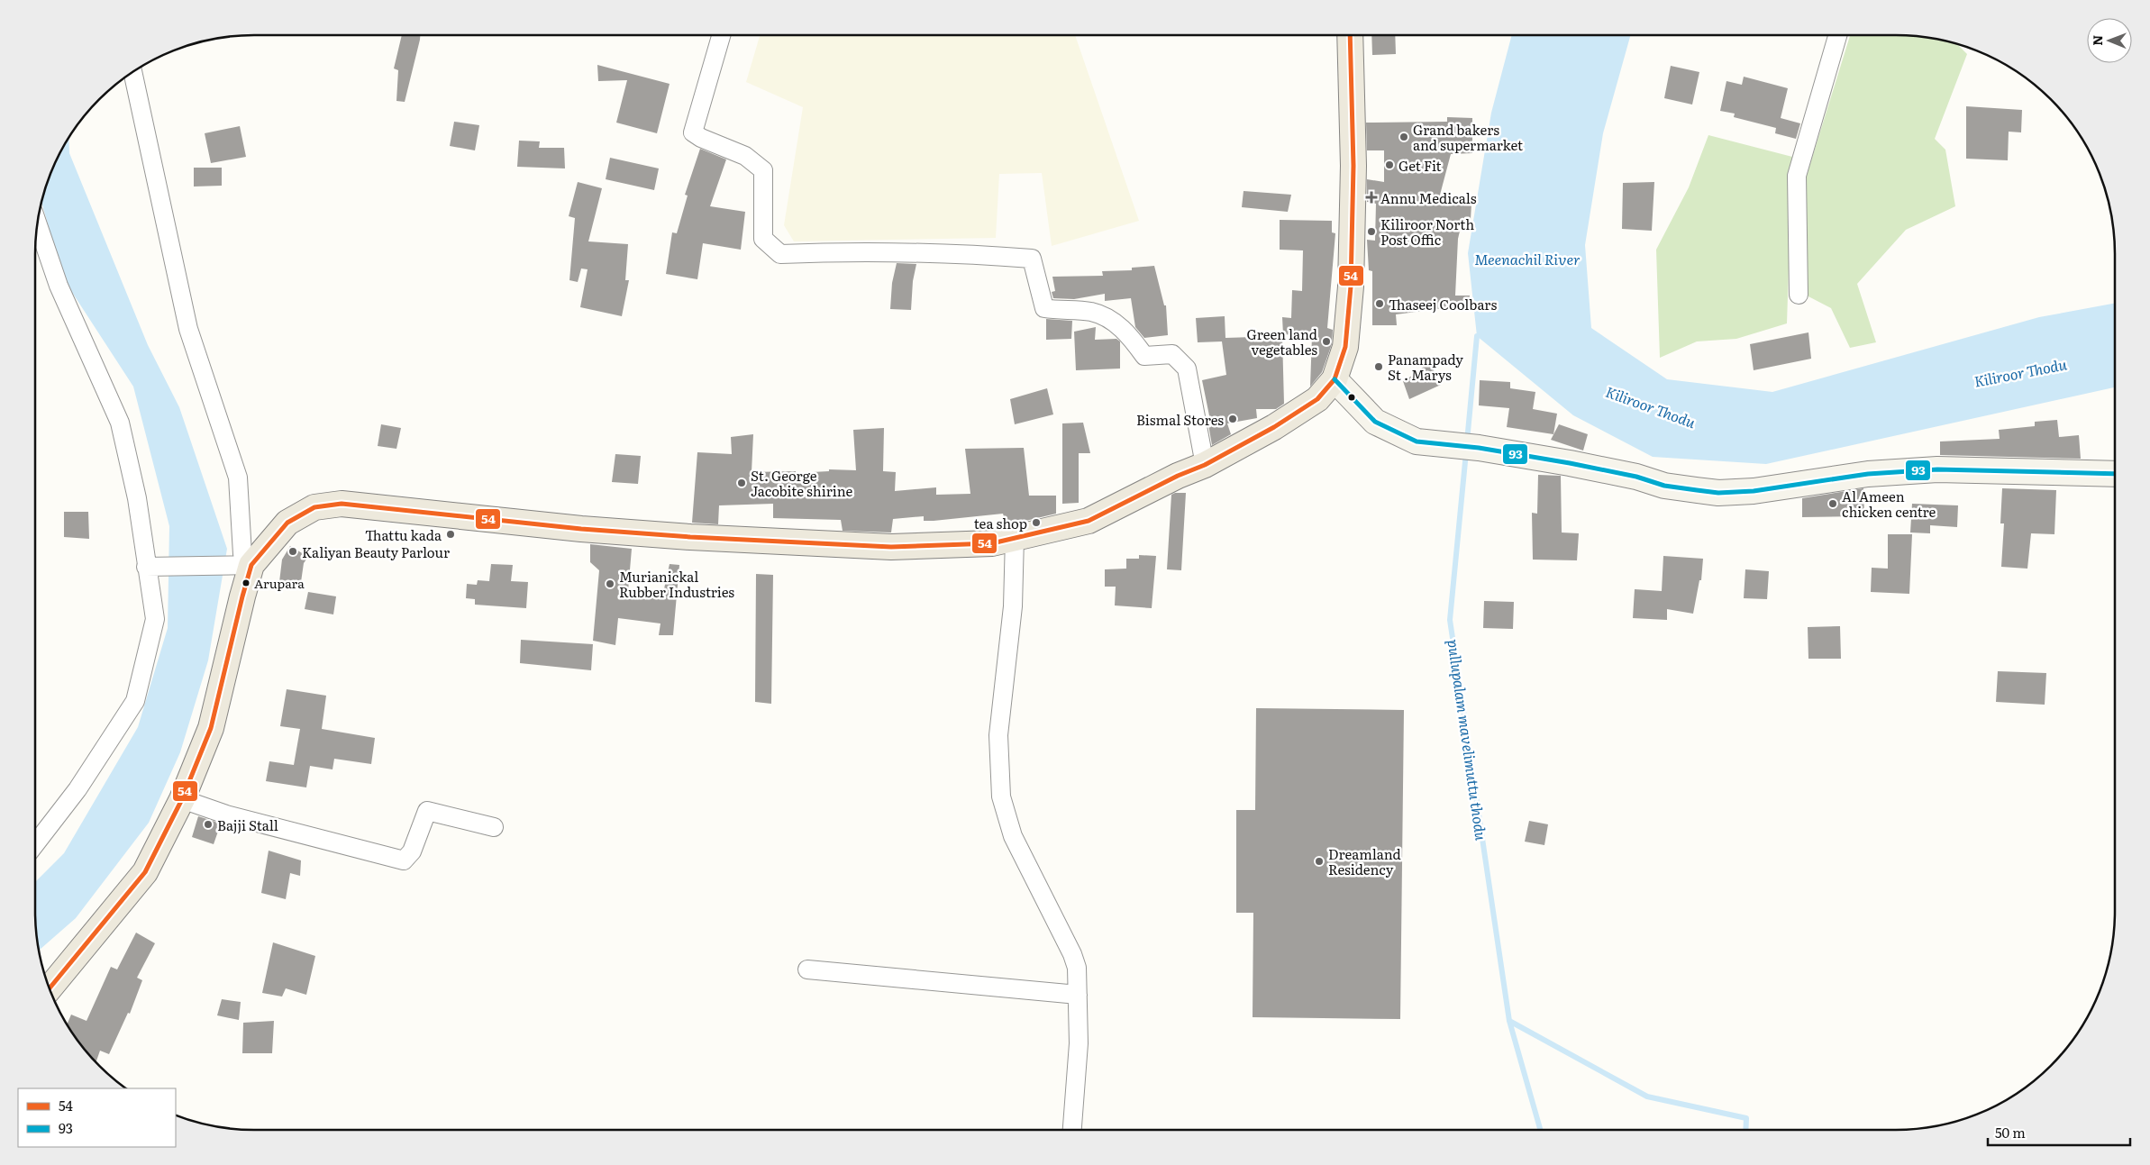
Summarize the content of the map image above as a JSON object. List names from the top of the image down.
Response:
{
  "water": ["Meenachil River", "Kiliroor Thodu", "pullupalam mavelimuttu thodu"],
  "places": {
    "other": [
      "Grand bakers and supermarket",
      "Get Fit",
      "Kiliroor North Post Offic",
      "Thaseej Coolbars",
      "Green land vegetables",
      "Panampady St . Marys",
      "Bismal Stores",
      "St. George Jacobite shirine",
      "Al Ameen chicken centre",
      "tea shop",
      "Thattu kada",
      "Kaliyan Beauty Parlour",
      "Arupara",
      "Murianickal Rubber Industries",
      "Bajji Stall",
      "Dreamland Residency"
    ],
    "health": ["Annu Medicals"]
  },
  "lines": ["transit line 54", "transit line 93"],
  "legend": ["54", "93"],
  "scale_bar": "50 m",
  "north": "left"
}
